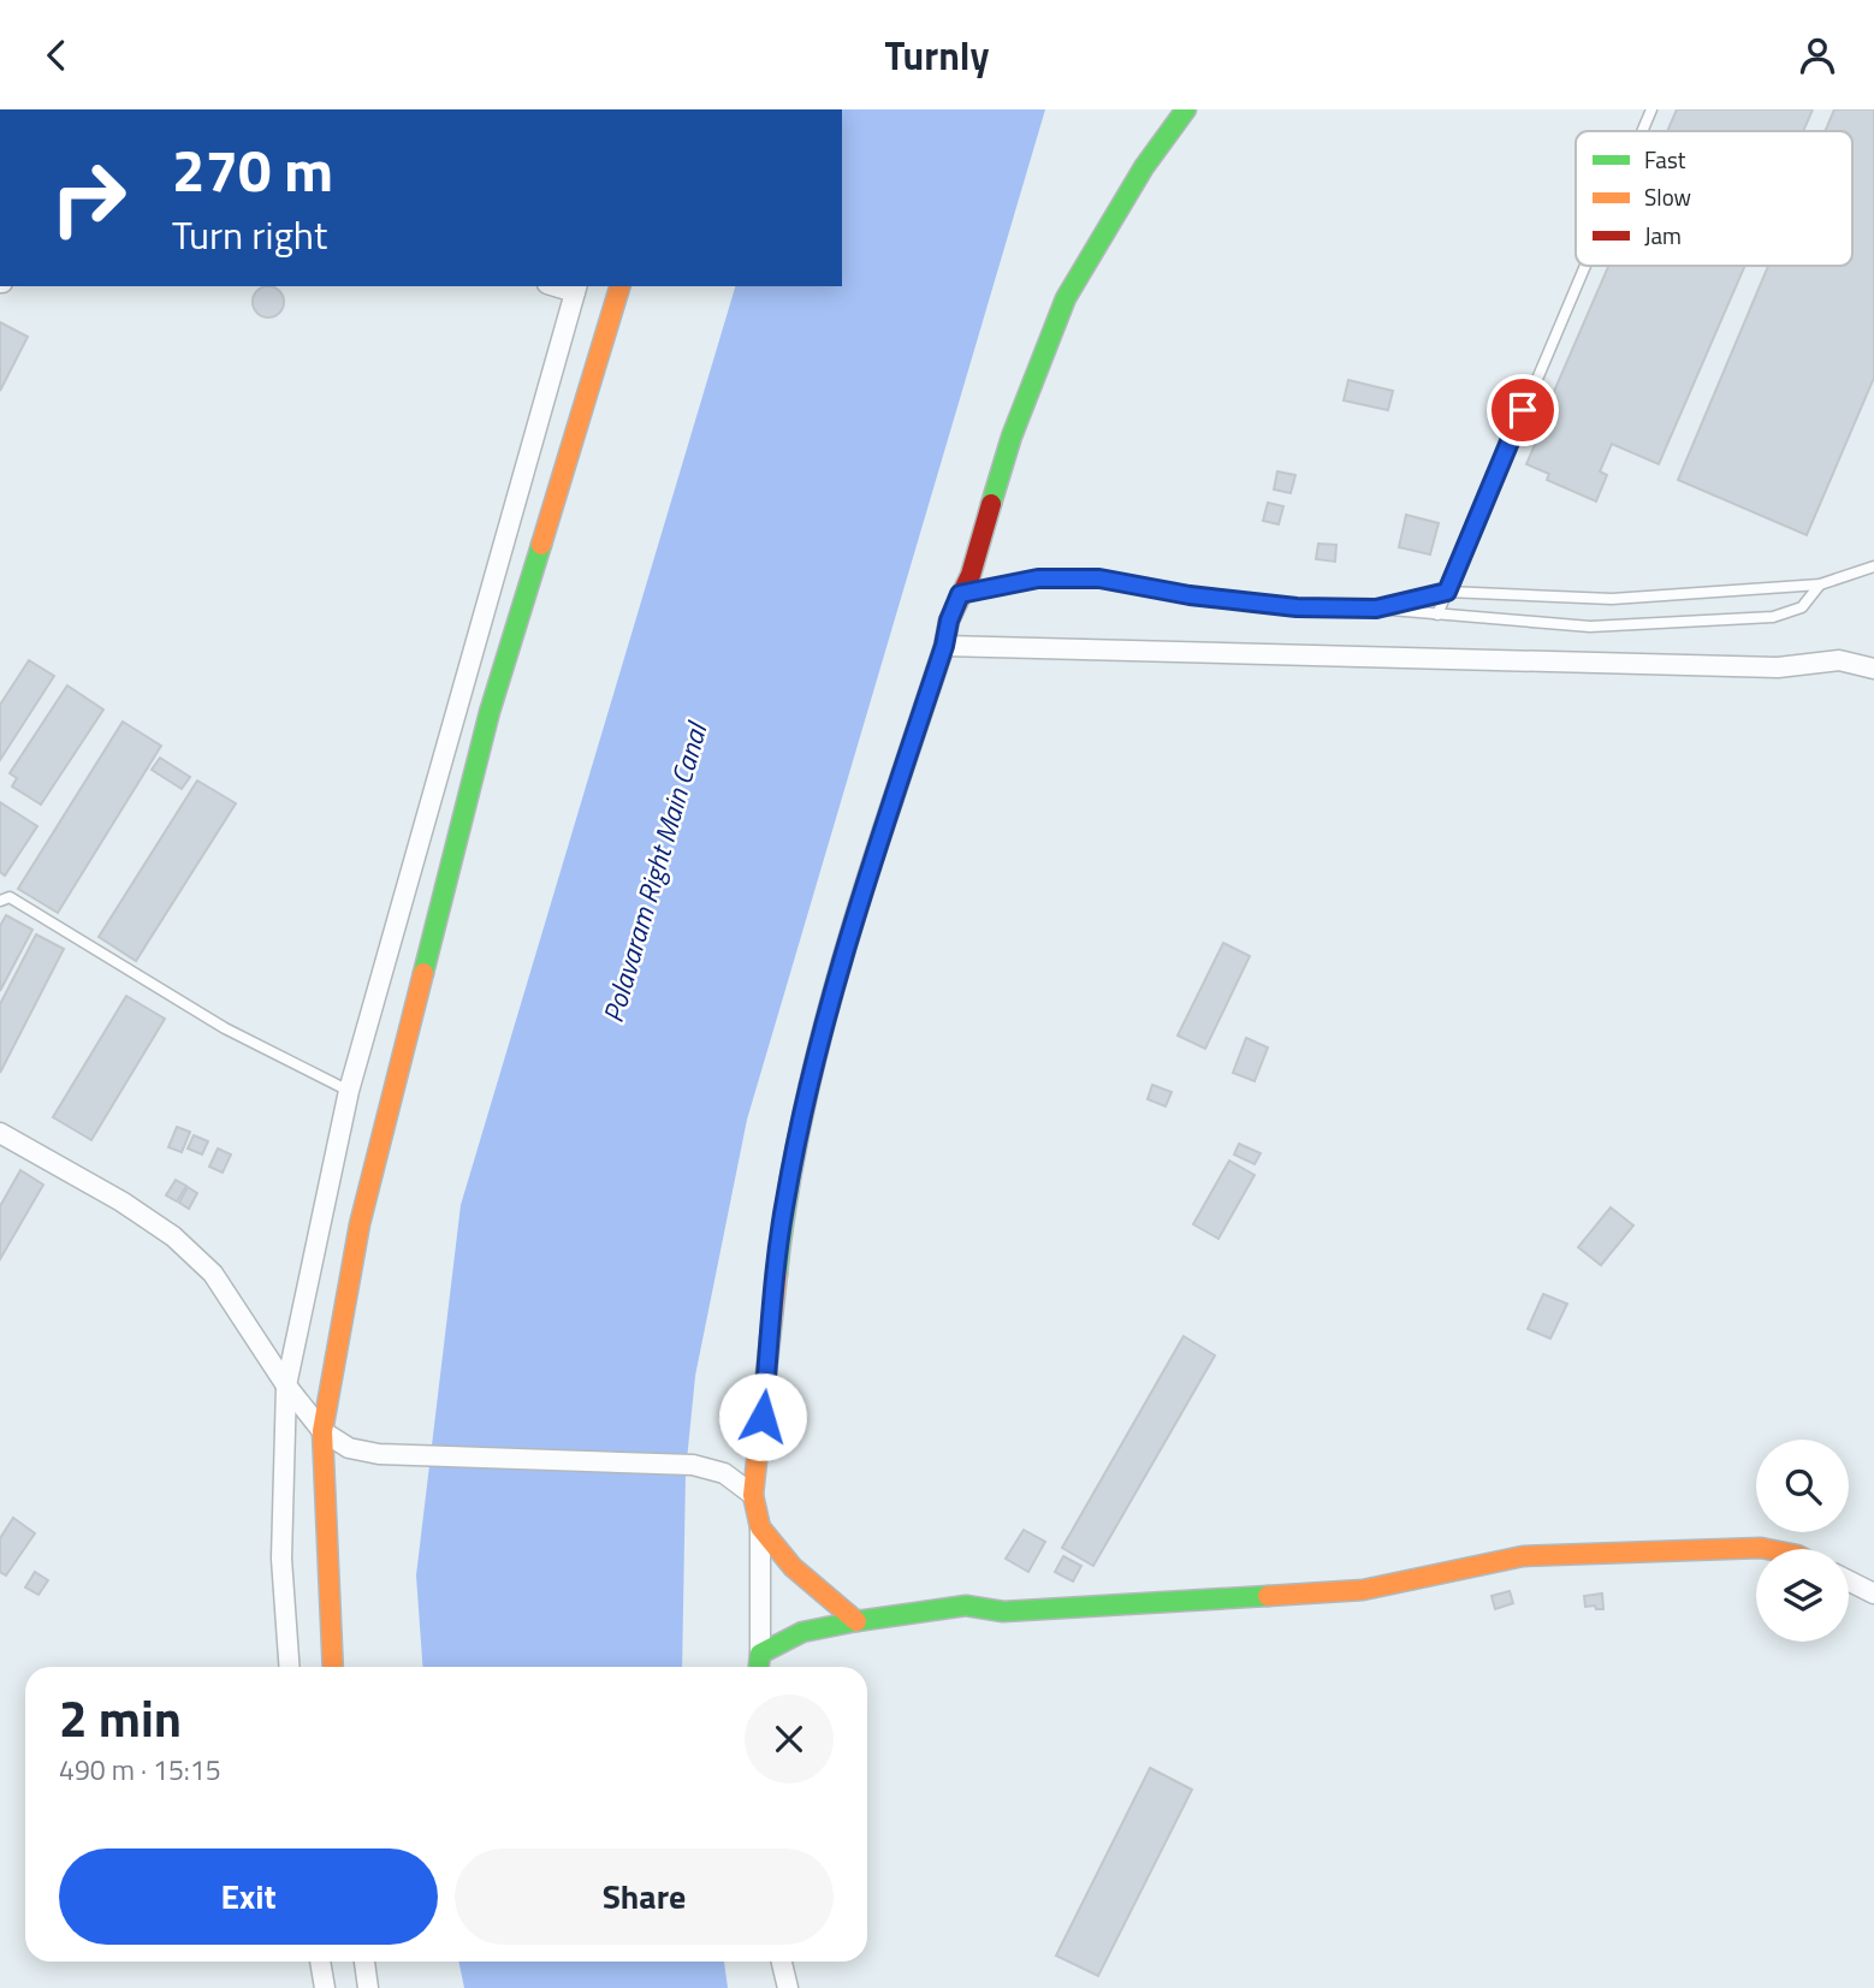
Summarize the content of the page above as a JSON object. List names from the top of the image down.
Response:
{
  "water": ["Polavaram Right Main Canal"],
  "legend": ["Fast", "Slow", "Jam"],
  "page": {
    "header": "Turnly",
    "turn": ["270 m", "Turn right"],
    "heading": ["2 min", "490 m · 15:15"],
    "buttons": ["Exit", "Share"]
  }
}
